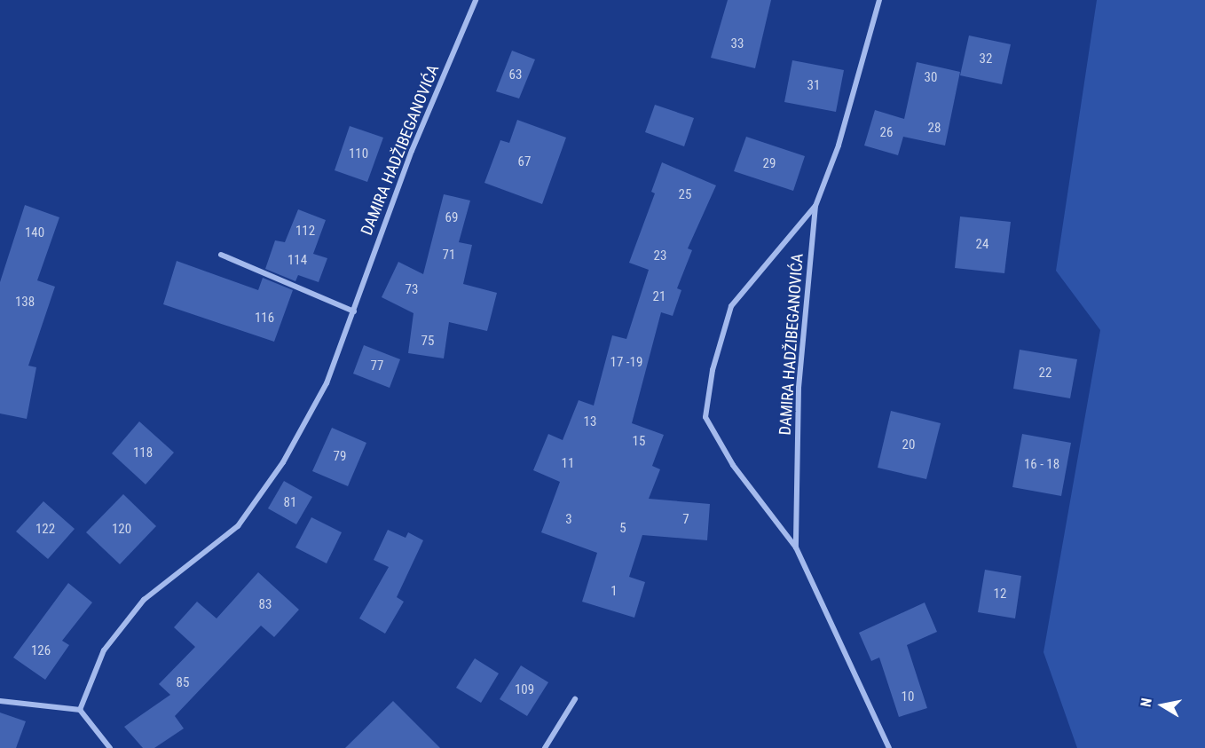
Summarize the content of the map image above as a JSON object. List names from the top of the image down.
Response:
{
  "streets": {
    "street": ["DAMIRA HADŽIBEGANOVIĆA"]
  },
  "house_numbers": [
    "33",
    "32",
    "63",
    "30",
    "31",
    "28",
    "26",
    "110",
    "67",
    "29",
    "25",
    "69",
    "112",
    "140",
    "24",
    "71",
    "23",
    "114",
    "73",
    "21",
    "138",
    "116",
    "75",
    "17 -19",
    "77",
    "22",
    "13",
    "15",
    "20",
    "118",
    "79",
    "11",
    "16 - 18",
    "81",
    "3",
    "7",
    "5",
    "122",
    "120",
    "1",
    "12",
    "83",
    "126",
    "85",
    "109",
    "10"
  ],
  "north": "left"
}
